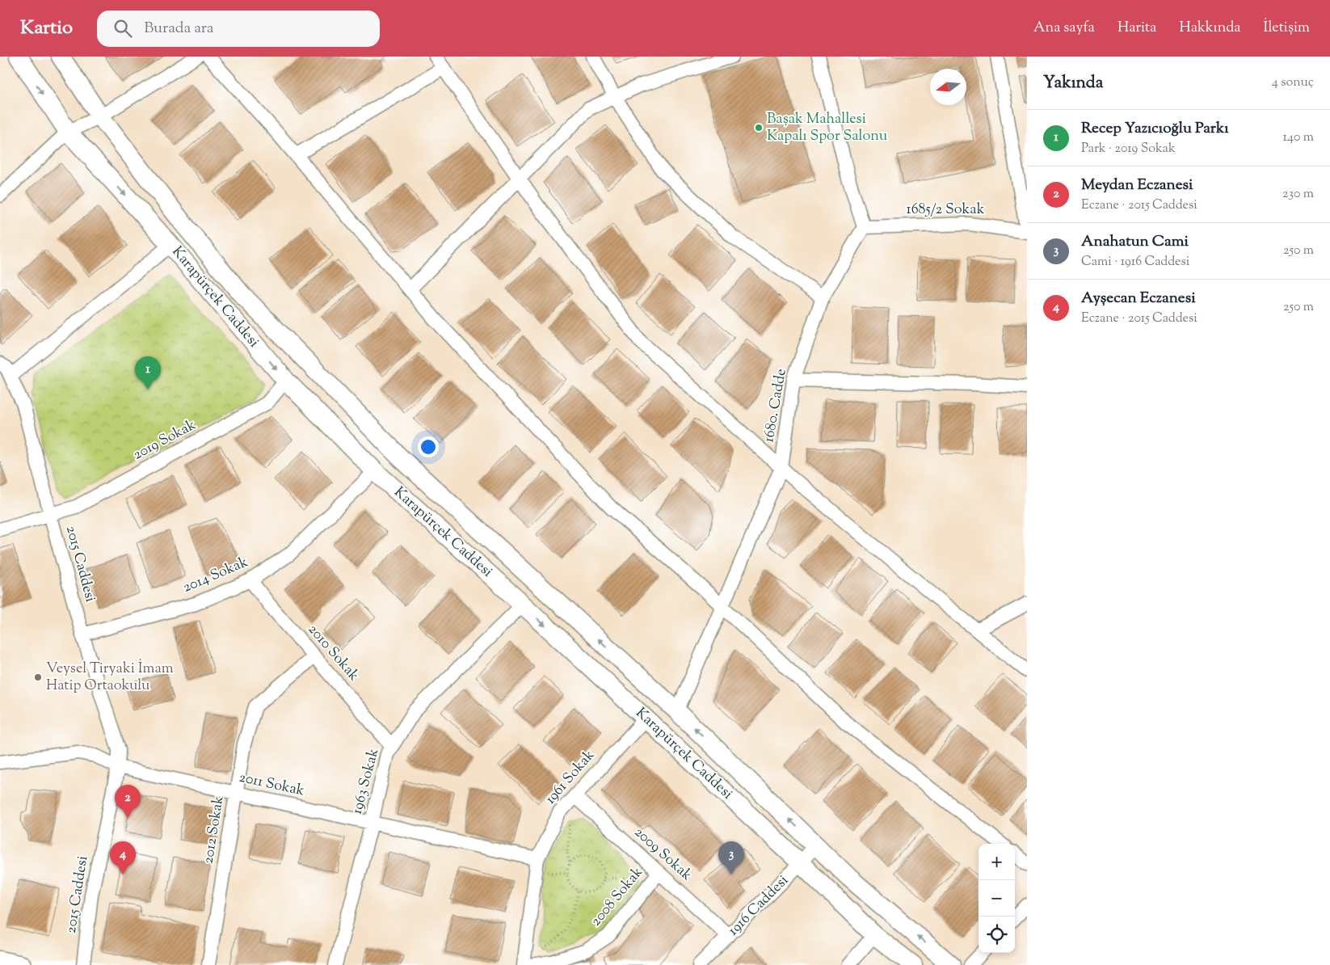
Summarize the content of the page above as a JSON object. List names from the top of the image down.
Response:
{
  "streets": {
    "main road": ["Karapürçek Caddesi"],
    "street": [
      "1685/2 Sokak",
      "1680. Cadde",
      "2019 Sokak",
      "2015 Caddesi",
      "2014 Sokak",
      "2010 Sokak",
      "1961 Sokak",
      "1963 Sokak",
      "2011 Sokak",
      "2012 Sokak",
      "2009 Sokak",
      "2008 Sokak",
      "1916 Caddesi"
    ]
  },
  "crossings": [
    ["1685/2 Sokak", "1680. Cadde"],
    ["Karapürçek Caddesi", "1680. Cadde"],
    ["Karapürçek Caddesi", "2019 Sokak"],
    ["Karapürçek Caddesi", "2014 Sokak"],
    ["Karapürçek Caddesi", "1961 Sokak"],
    ["Karapürçek Caddesi", "1963 Sokak"],
    ["Karapürçek Caddesi", "1916 Caddesi"],
    ["2019 Sokak", "2015 Caddesi"],
    ["2015 Caddesi", "2014 Sokak"],
    ["2015 Caddesi", "2011 Sokak"],
    ["2014 Sokak", "2010 Sokak"],
    ["2010 Sokak", "1963 Sokak"],
    ["2010 Sokak", "2012 Sokak"],
    ["1961 Sokak", "2011 Sokak"],
    ["1961 Sokak", "2009 Sokak"],
    ["1961 Sokak", "2008 Sokak"],
    ["1963 Sokak", "2011 Sokak"],
    ["2011 Sokak", "2012 Sokak"],
    ["2009 Sokak", "2008 Sokak"],
    ["2009 Sokak", "1916 Caddesi"]
  ],
  "places": ["Başak Mahallesi Kapalı Spor Salonu", "Veysel Tiryaki İmam Hatip Ortaokulu"],
  "north": "left",
  "page": {
    "header": "Kartio",
    "search": "Burada ara",
    "nav": [
      "Ana sayfa",
      "Harita",
      "Hakkında",
      "İletişim"
    ],
    "heading": ["Yakında", "4 sonuç"],
    "list": [
      {
        "mark": "1",
        "name": "Recep Yazıcıoğlu Parkı",
        "note": "Park · 2019 Sokak",
        "value": "140 m"
      },
      {
        "mark": "2",
        "name": "Meydan Eczanesi",
        "note": "Eczane · 2015 Caddesi",
        "value": "230 m"
      },
      {
        "mark": "3",
        "name": "Anahatun Cami",
        "note": "Cami · 1916 Caddesi",
        "value": "250 m"
      },
      {
        "mark": "4",
        "name": "Ayşecan Eczanesi",
        "note": "Eczane · 2015 Caddesi",
        "value": "250 m"
      }
    ],
    "pins": [
      "1",
      "2",
      "3",
      "4"
    ],
    "map_buttons": ["+", "−"]
  }
}
